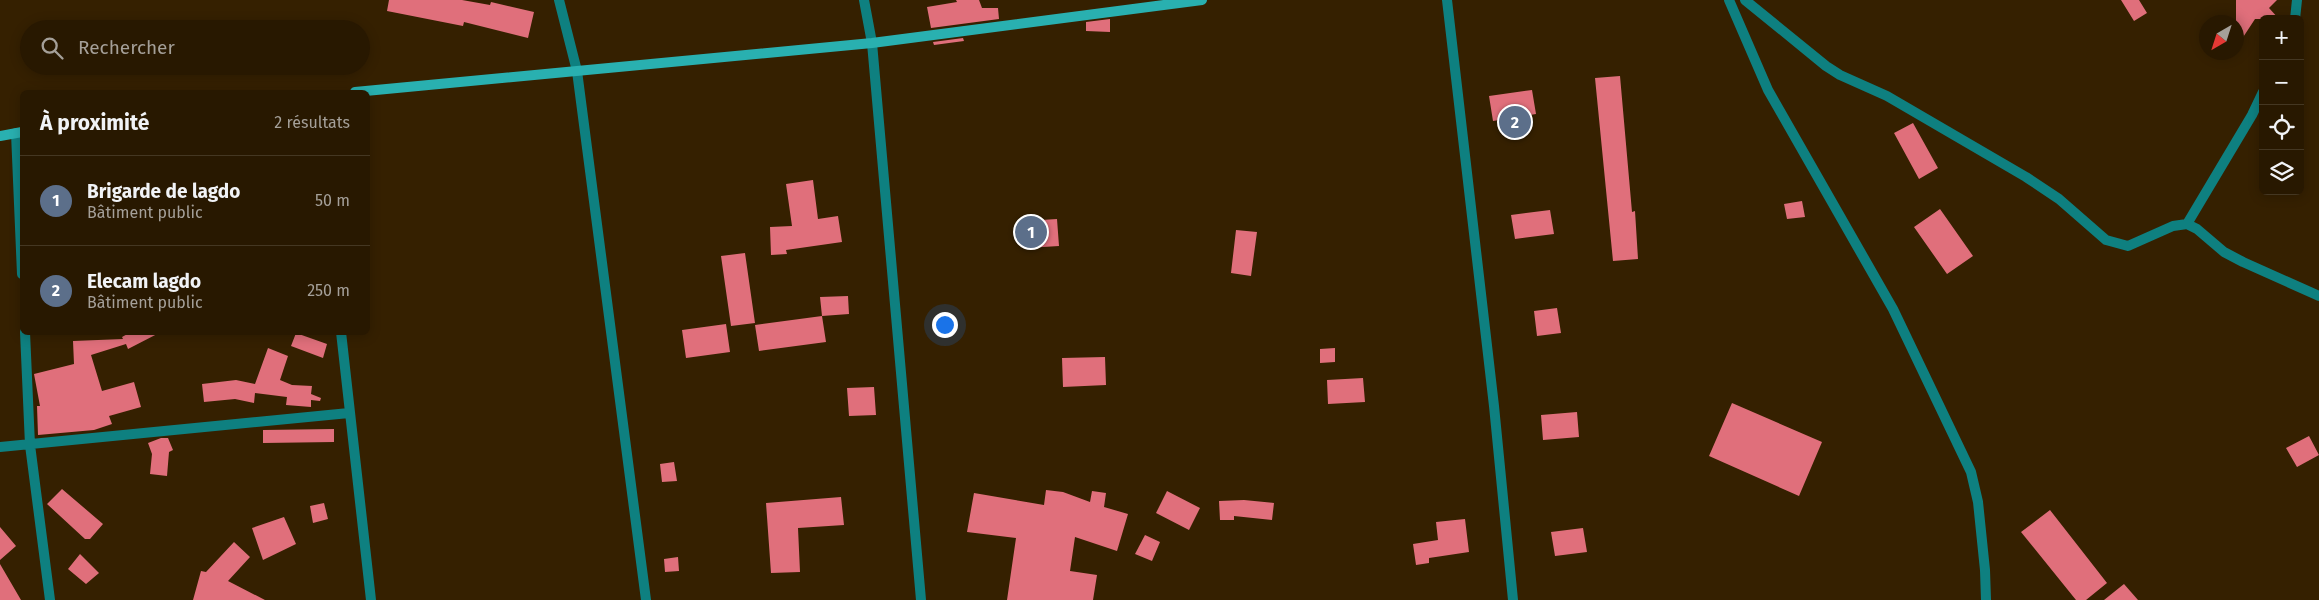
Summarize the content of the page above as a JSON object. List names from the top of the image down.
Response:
{
  "north": "bottom left",
  "page": {
    "map_buttons": ["+", "−"],
    "search": "Rechercher",
    "heading": ["À proximité", "2 résultats"],
    "pins": ["2", "1"],
    "list": [
      {
        "mark": "1",
        "name": "Brigarde de lagdo",
        "note": "Bâtiment public",
        "value": "50 m"
      },
      {
        "mark": "2",
        "name": "Elecam lagdo",
        "note": "Bâtiment public",
        "value": "250 m"
      }
    ]
  }
}
